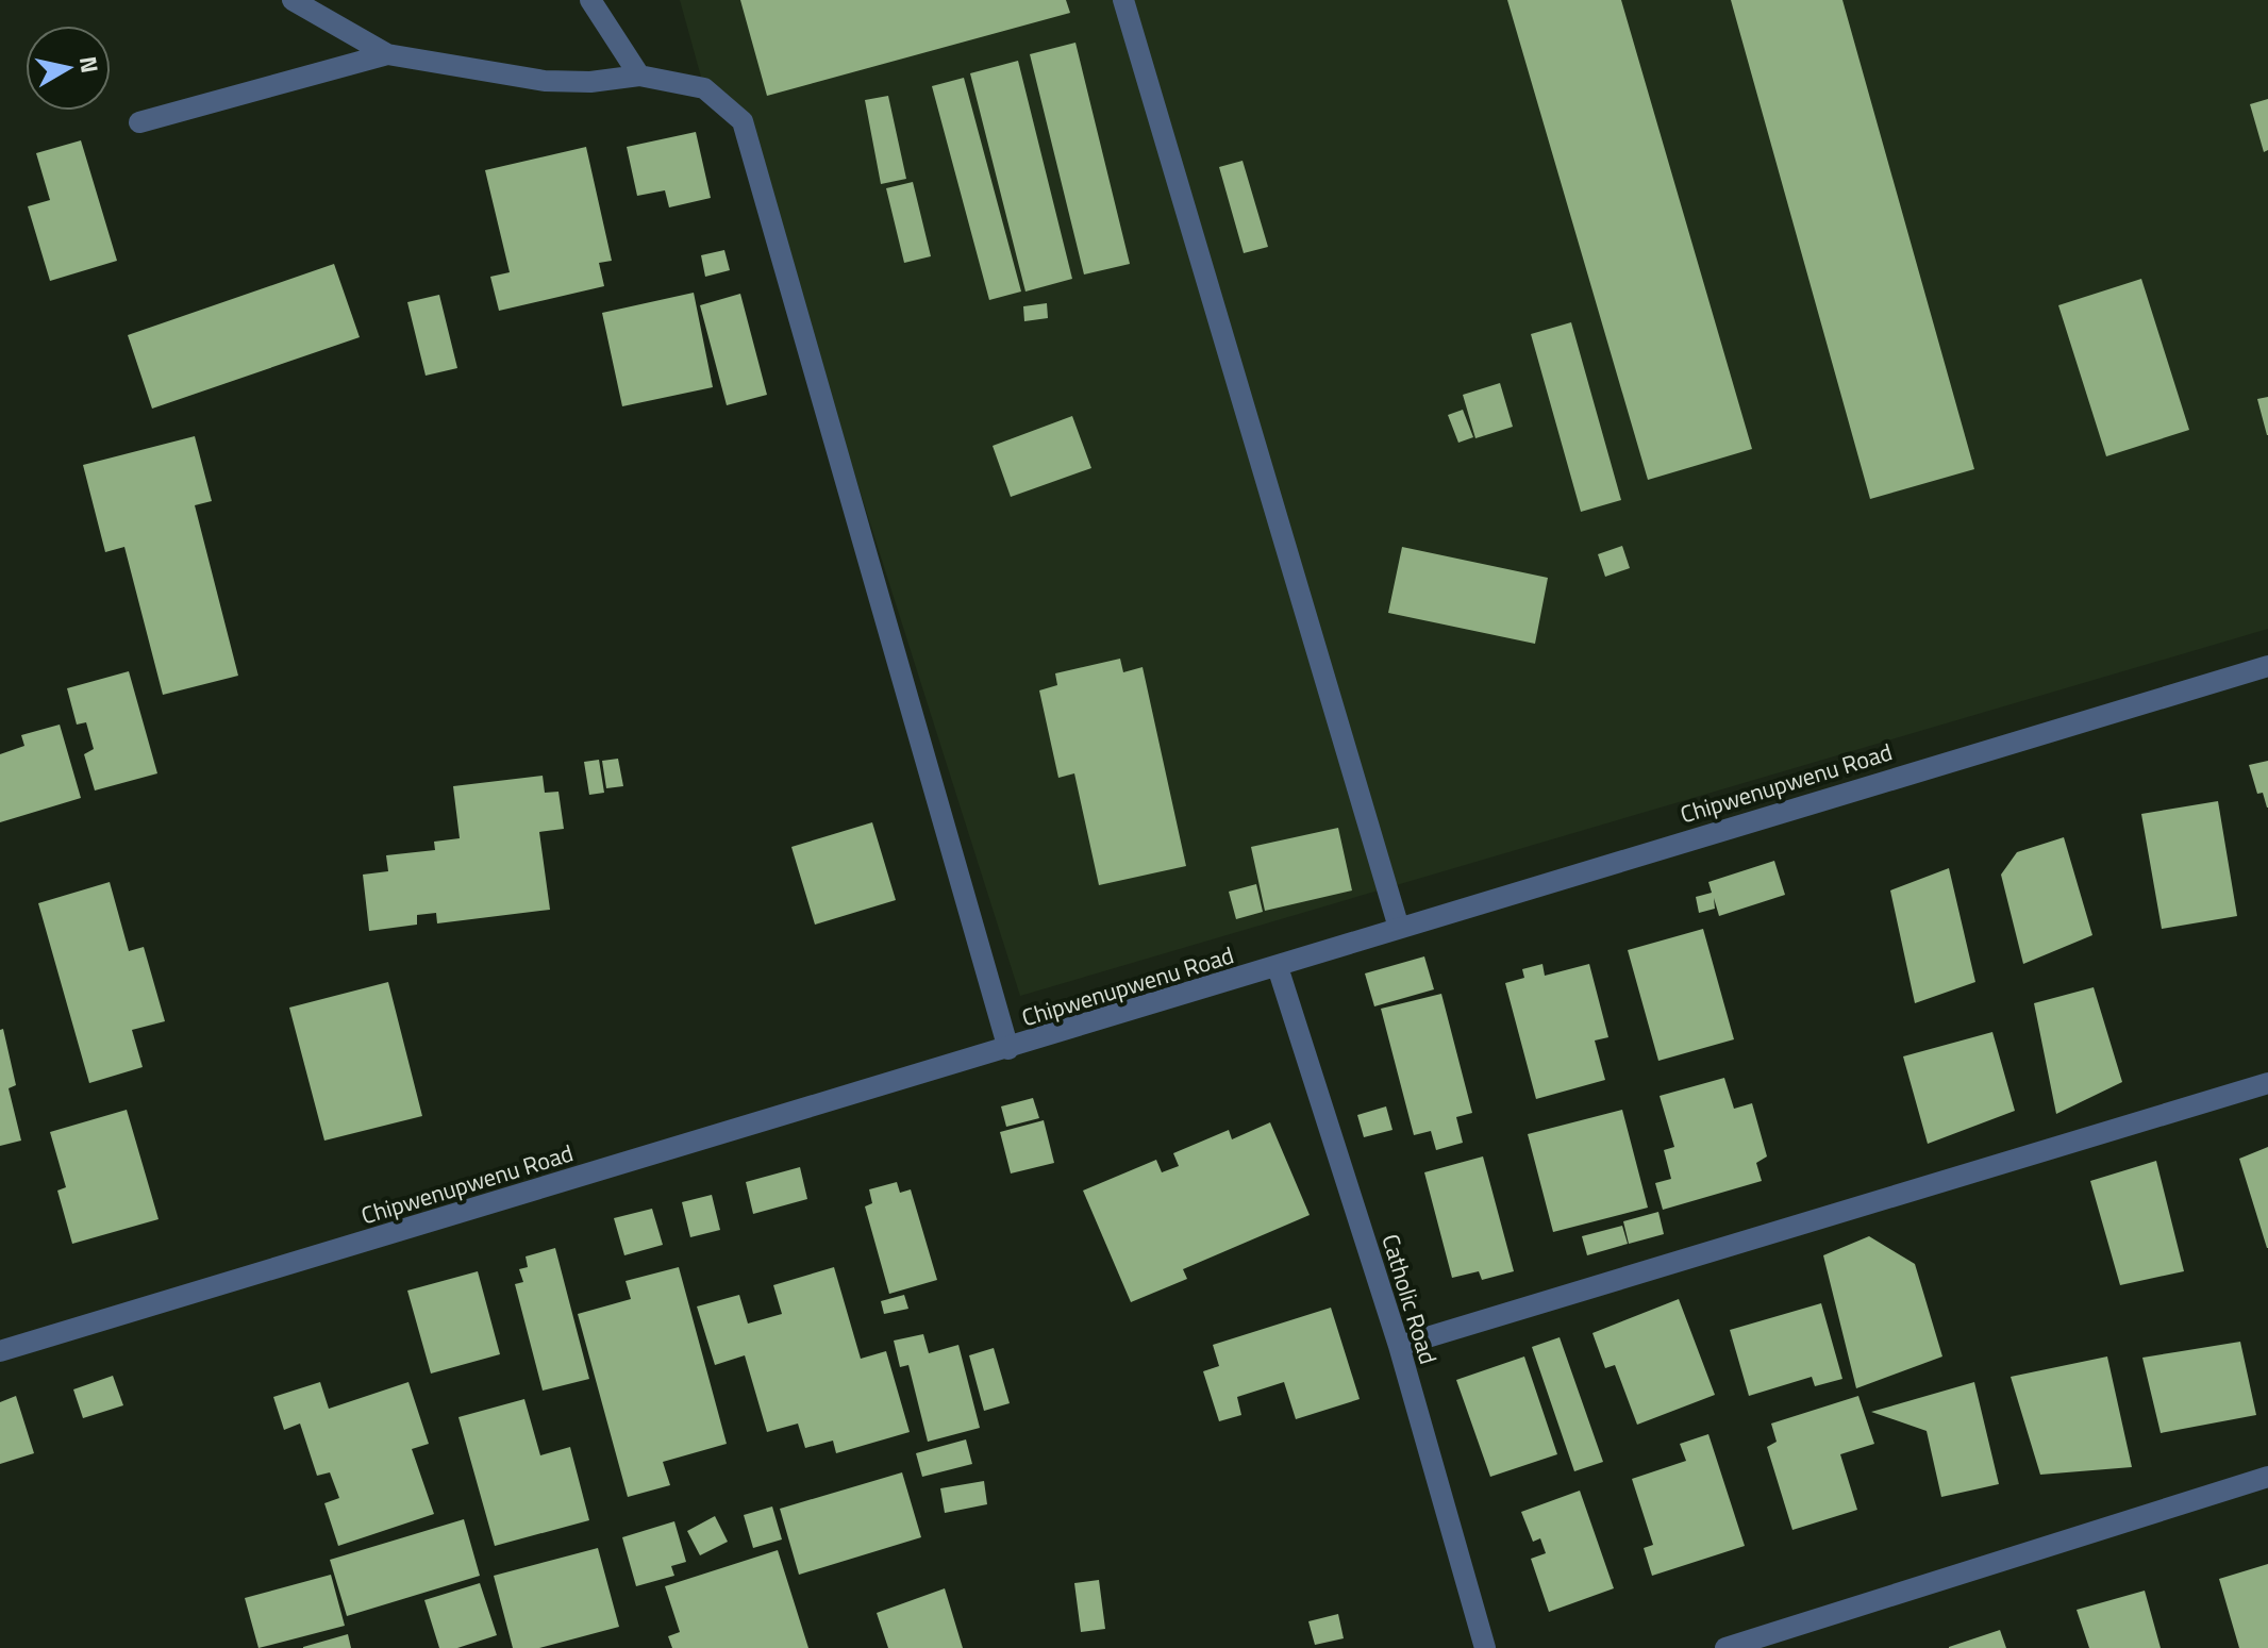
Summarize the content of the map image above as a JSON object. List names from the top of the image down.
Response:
{
  "streets": {
    "street": ["Chipwenupwenu Road", "Catholic Road"]
  },
  "crossings": [
    ["Chipwenupwenu Road", "Catholic Road"]
  ],
  "north": "right"
}
